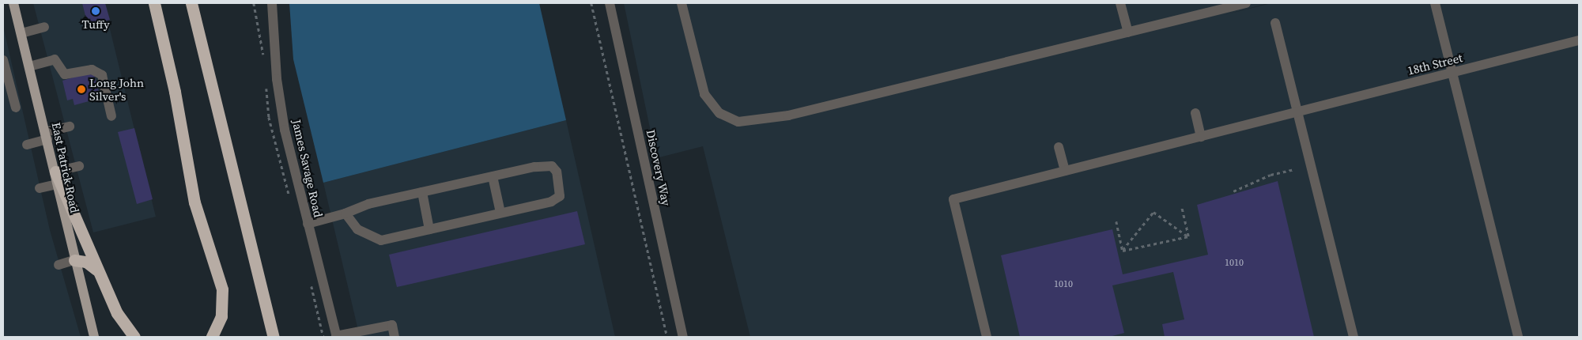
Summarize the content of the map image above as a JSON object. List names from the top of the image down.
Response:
{
  "streets": {
    "main road": ["East Patrick Road"],
    "street": ["18th Street", "Discovery Way", "James Savage Road"]
  },
  "places": ["Tuffy", "Long John Silver's"],
  "house_numbers": ["1010", "1010"]
}
